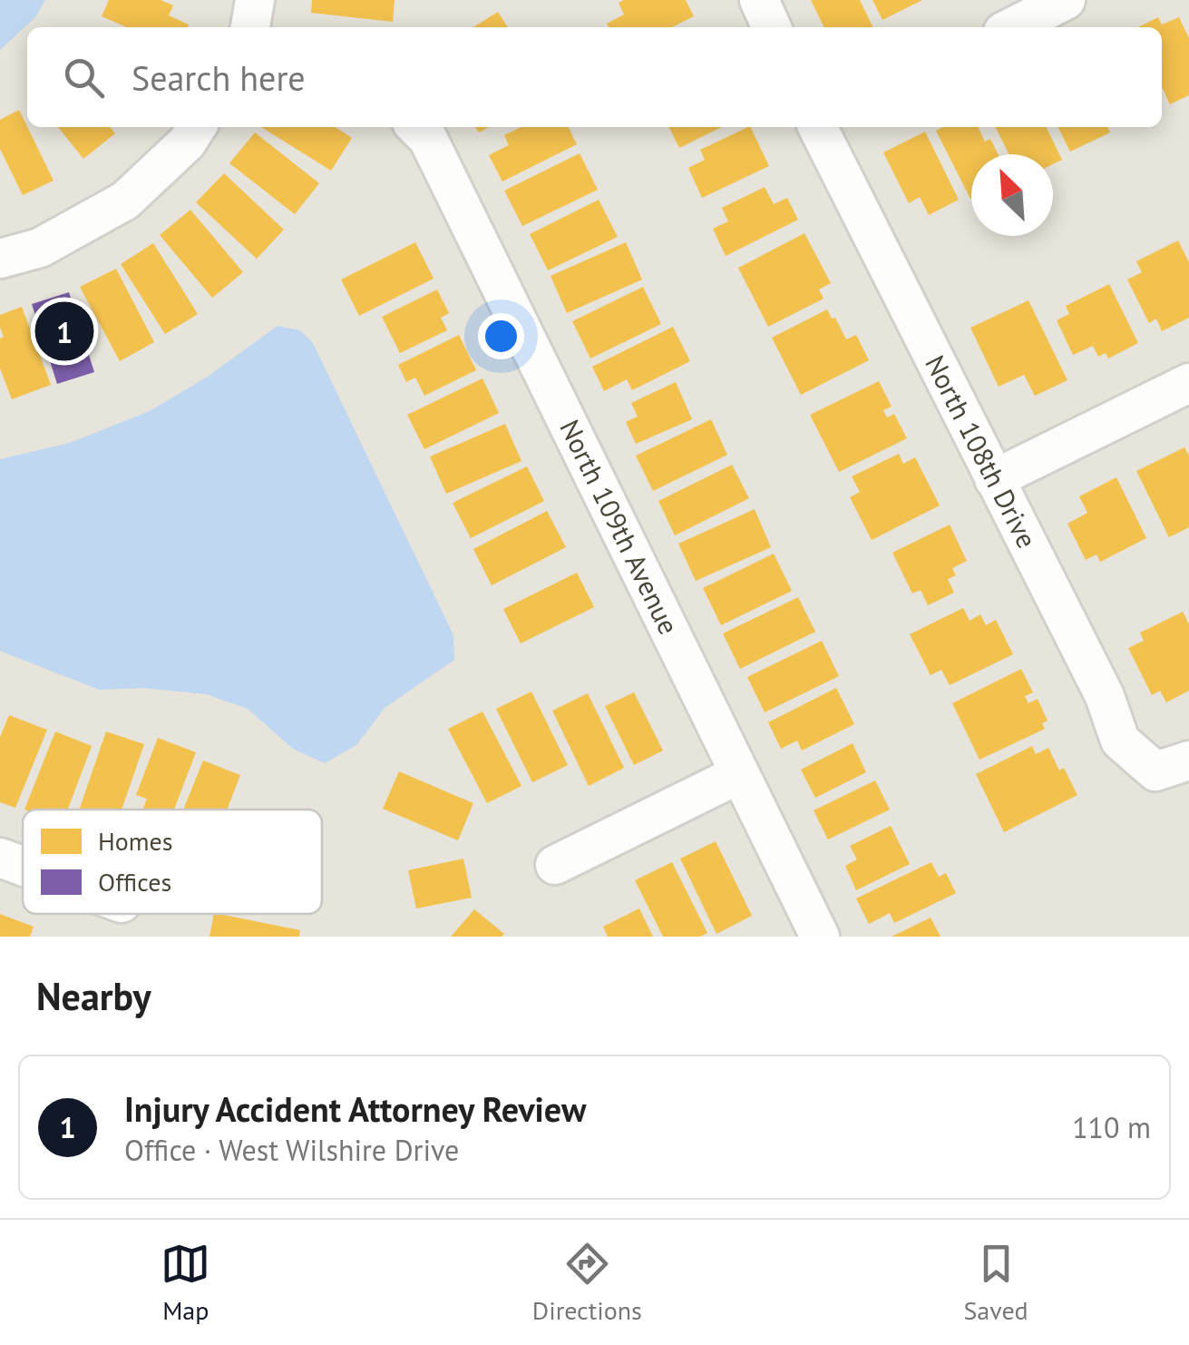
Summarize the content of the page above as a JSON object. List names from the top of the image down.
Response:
{
  "streets": {
    "street": ["North 108th Drive", "North 109th Avenue"]
  },
  "legend": ["Homes", "Offices"],
  "north": "top left",
  "page": {
    "search": "Search here",
    "pins": "1",
    "heading": "Nearby",
    "list": [
      {
        "mark": "1",
        "name": "Injury Accident Attorney Review",
        "note": "Office · West Wilshire Drive",
        "value": "110 m"
      }
    ],
    "nav": ["Map", "Directions", "Saved"]
  }
}
